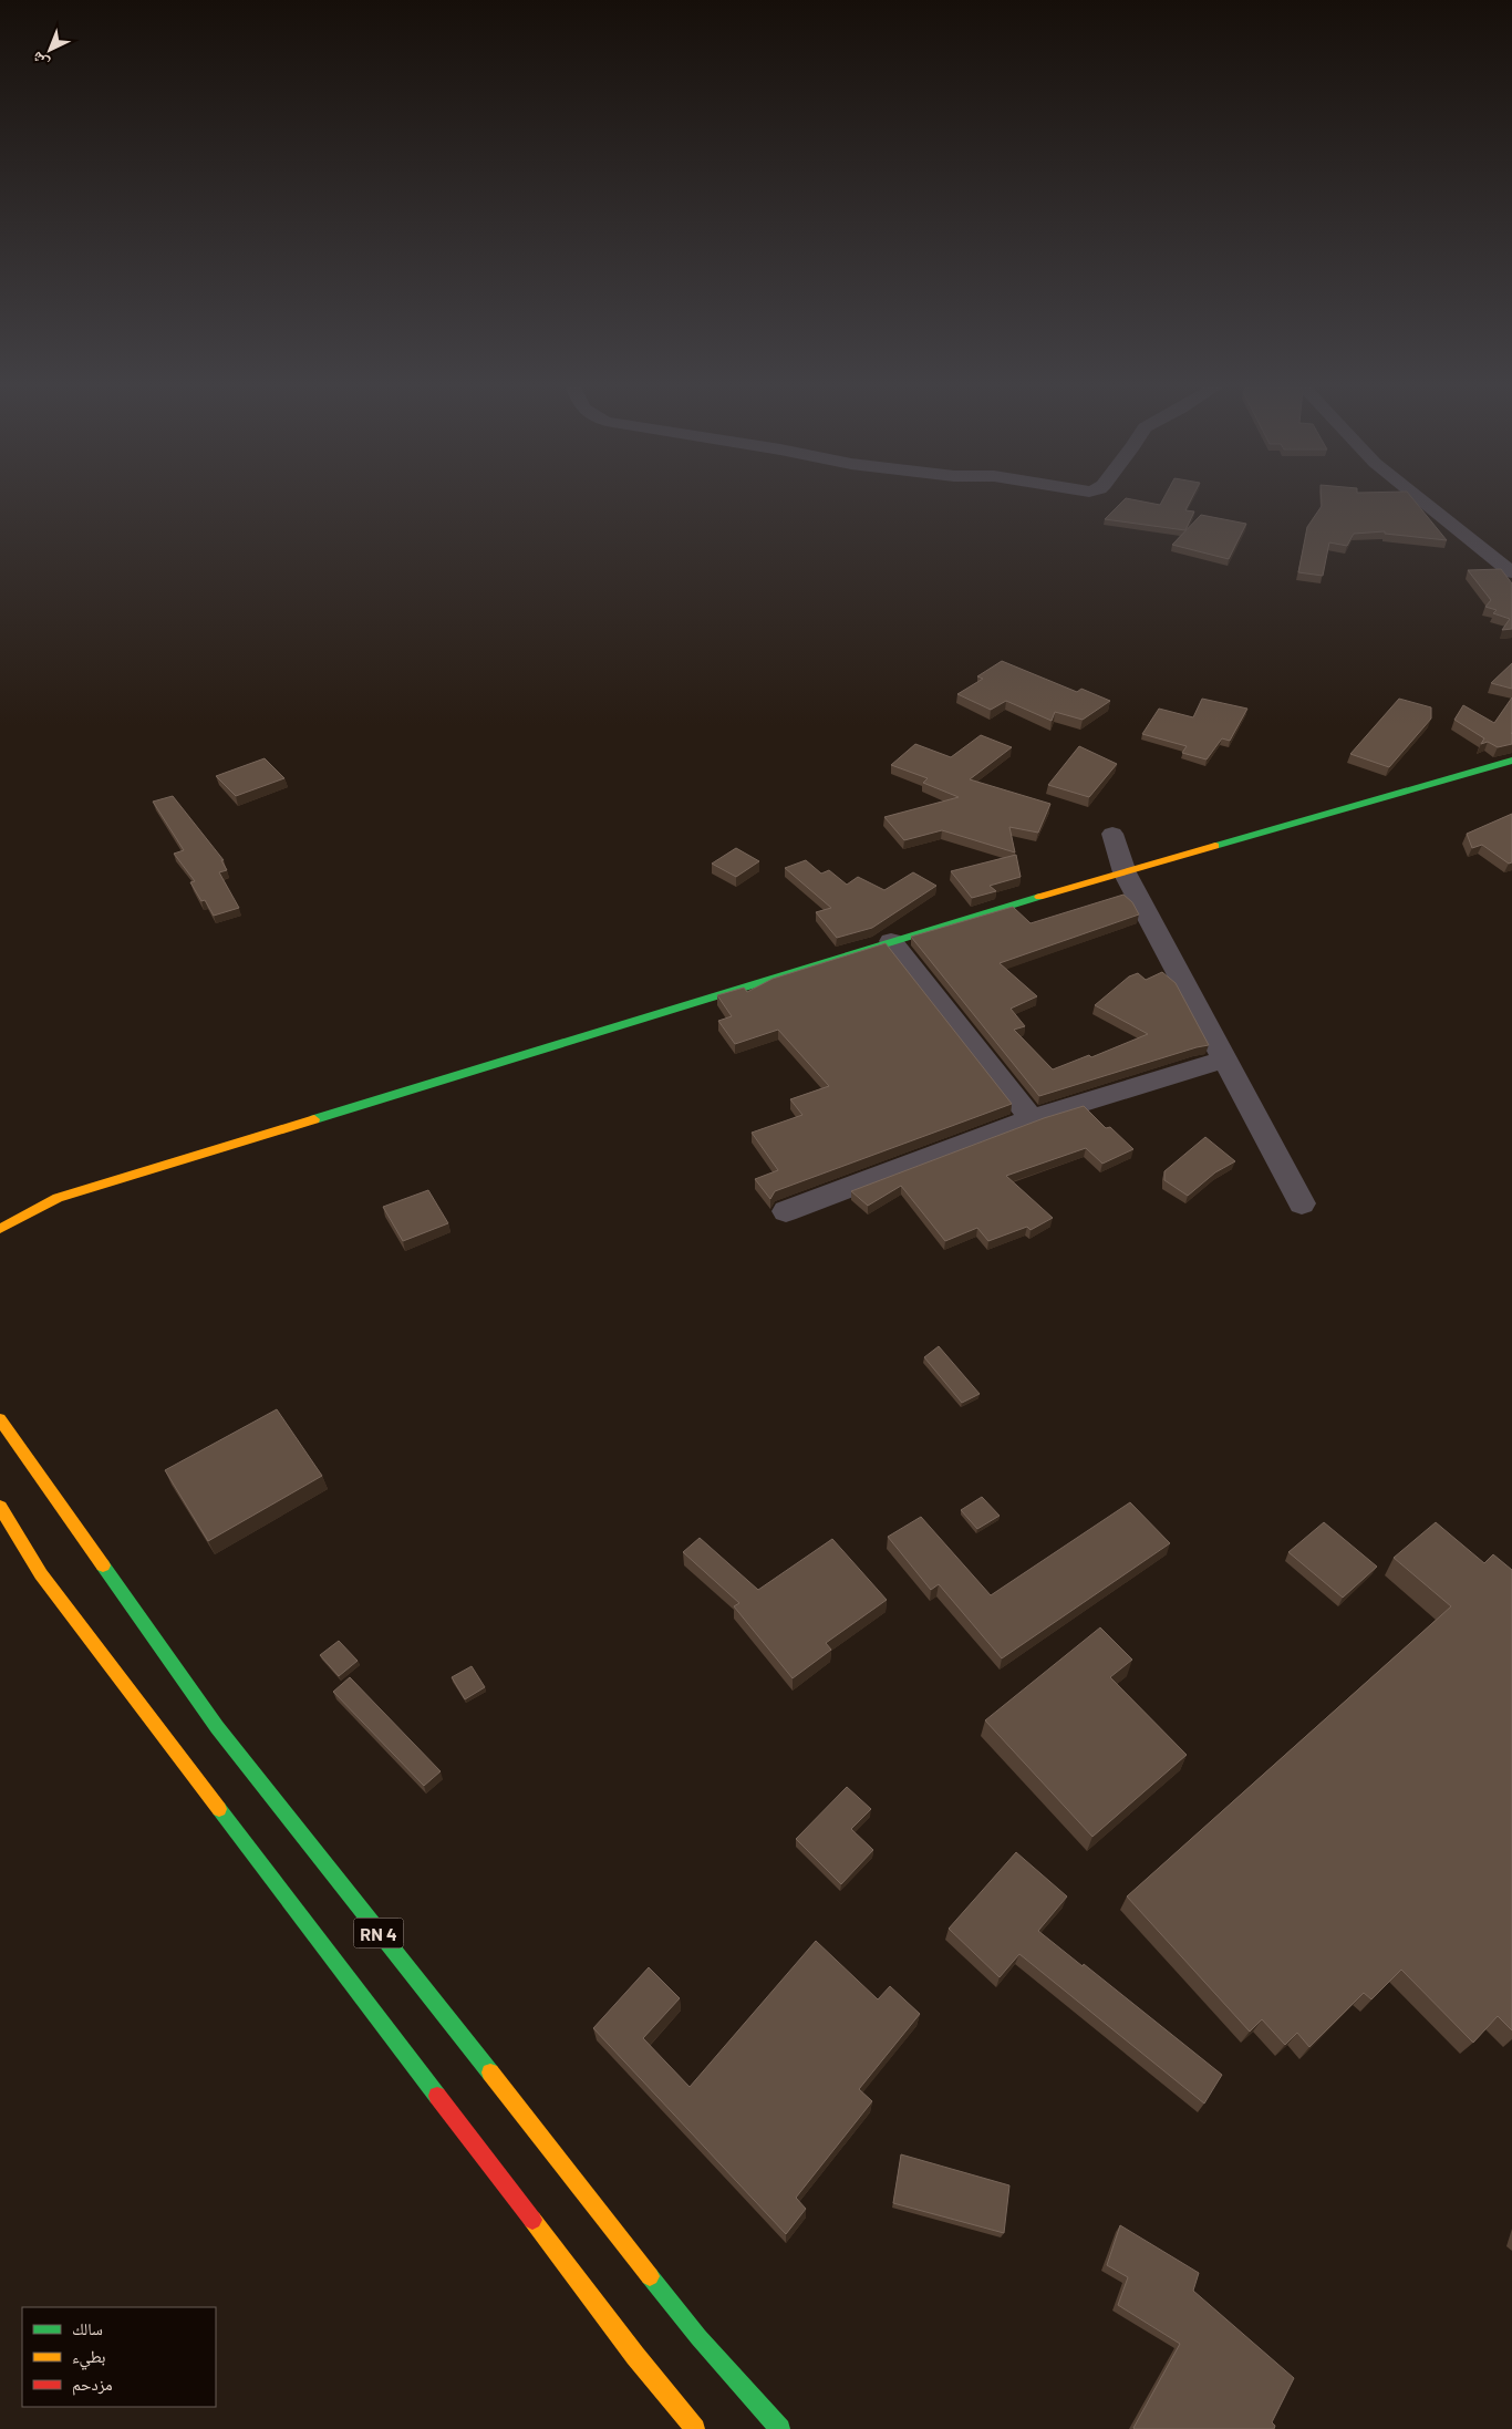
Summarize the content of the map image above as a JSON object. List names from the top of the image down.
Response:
{
  "streets": {
    "main road": ["RN 4"]
  },
  "legend": ["سالك", "بطيء", "مزدحم"],
  "north": "bottom left"
}
